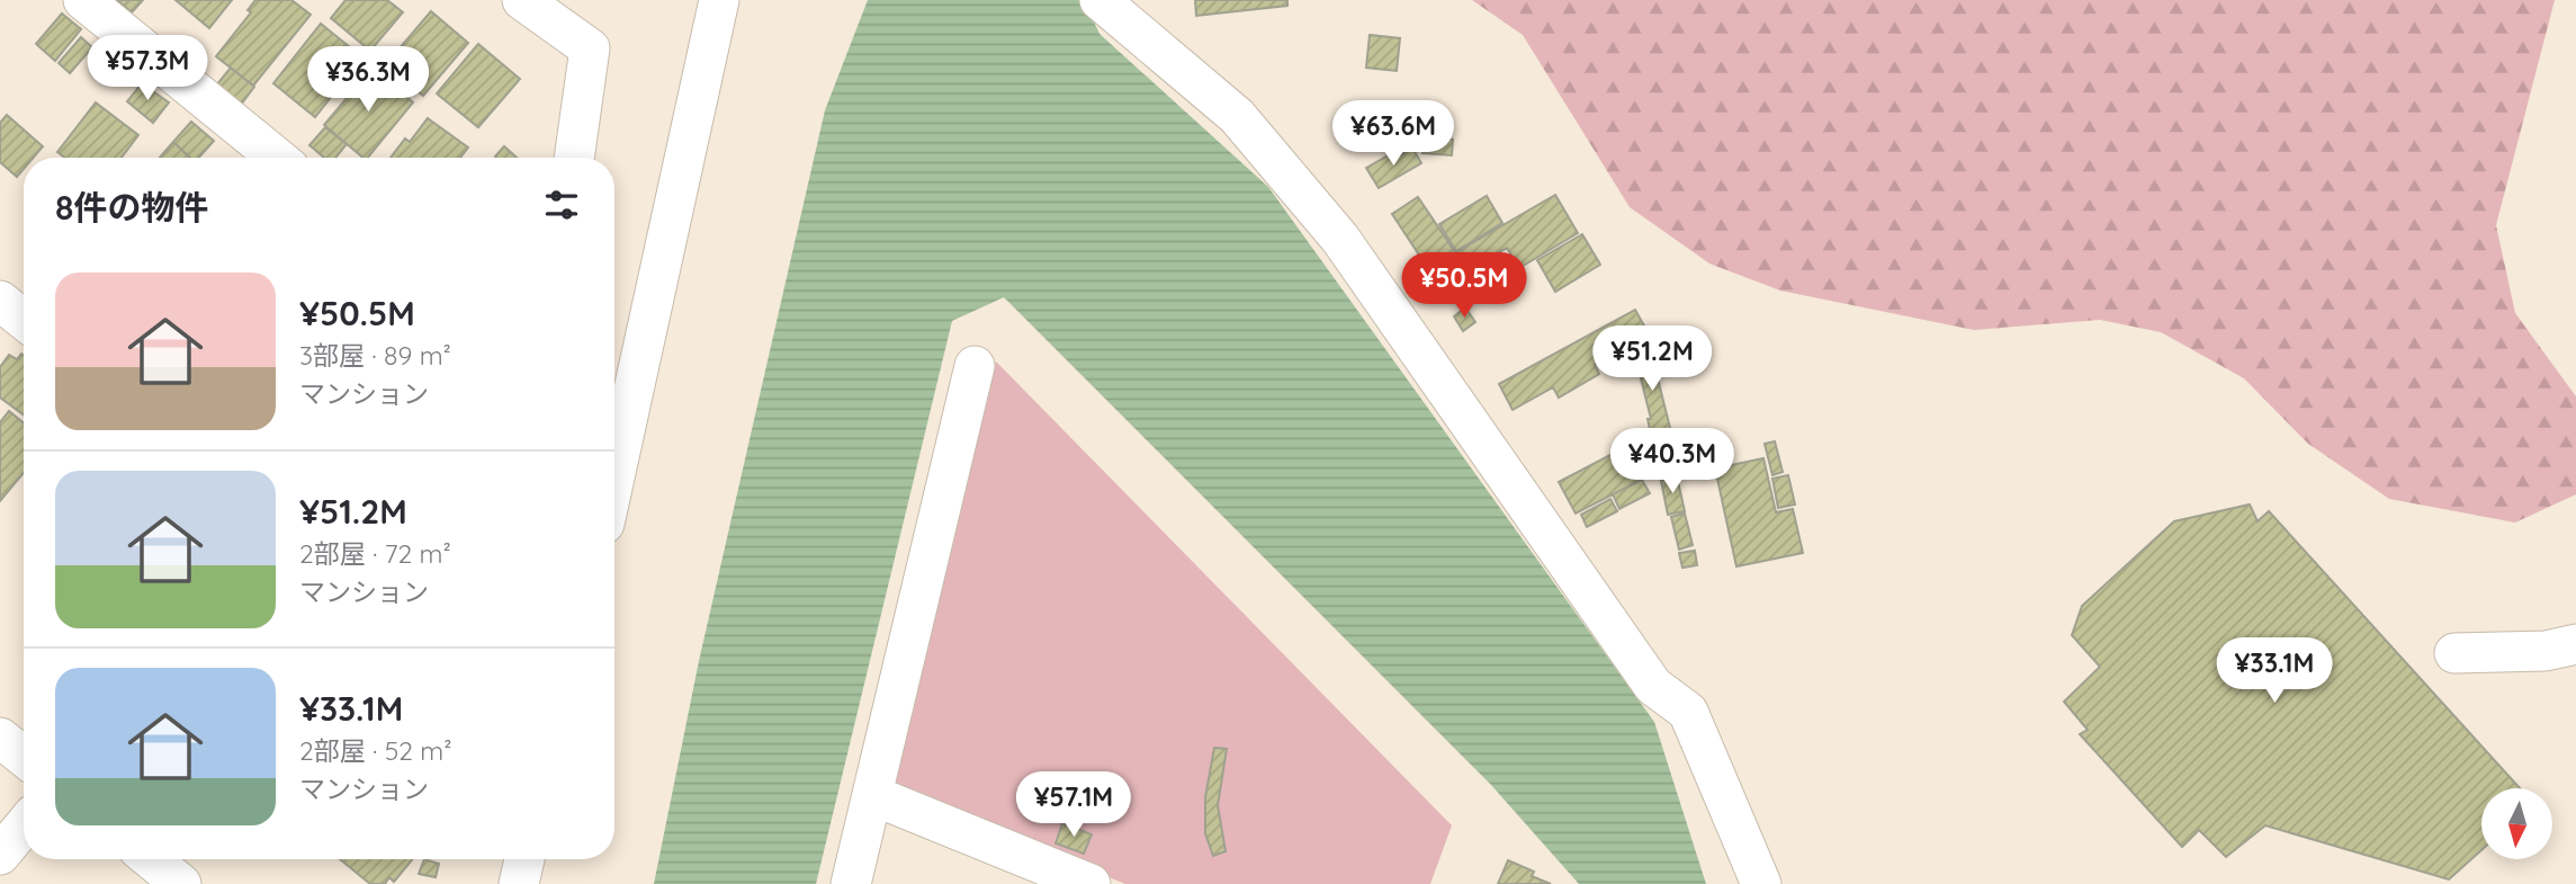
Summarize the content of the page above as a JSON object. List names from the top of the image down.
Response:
{
  "north": "bottom",
  "page": {
    "price": [
      "¥57.3M",
      "¥36.3M",
      "¥63.6M",
      "¥50.5M",
      "¥51.2M",
      "¥40.3M",
      "¥33.1M",
      "¥57.1M"
    ],
    "heading": "8件の物件",
    "list": [
      {
        "name": "¥50.5M",
        "note": "3部屋 · 89 m² · マンション"
      },
      {
        "name": "¥51.2M",
        "note": "2部屋 · 72 m² · マンション"
      },
      {
        "name": "¥33.1M",
        "note": "2部屋 · 52 m² · マンション"
      }
    ]
  }
}
